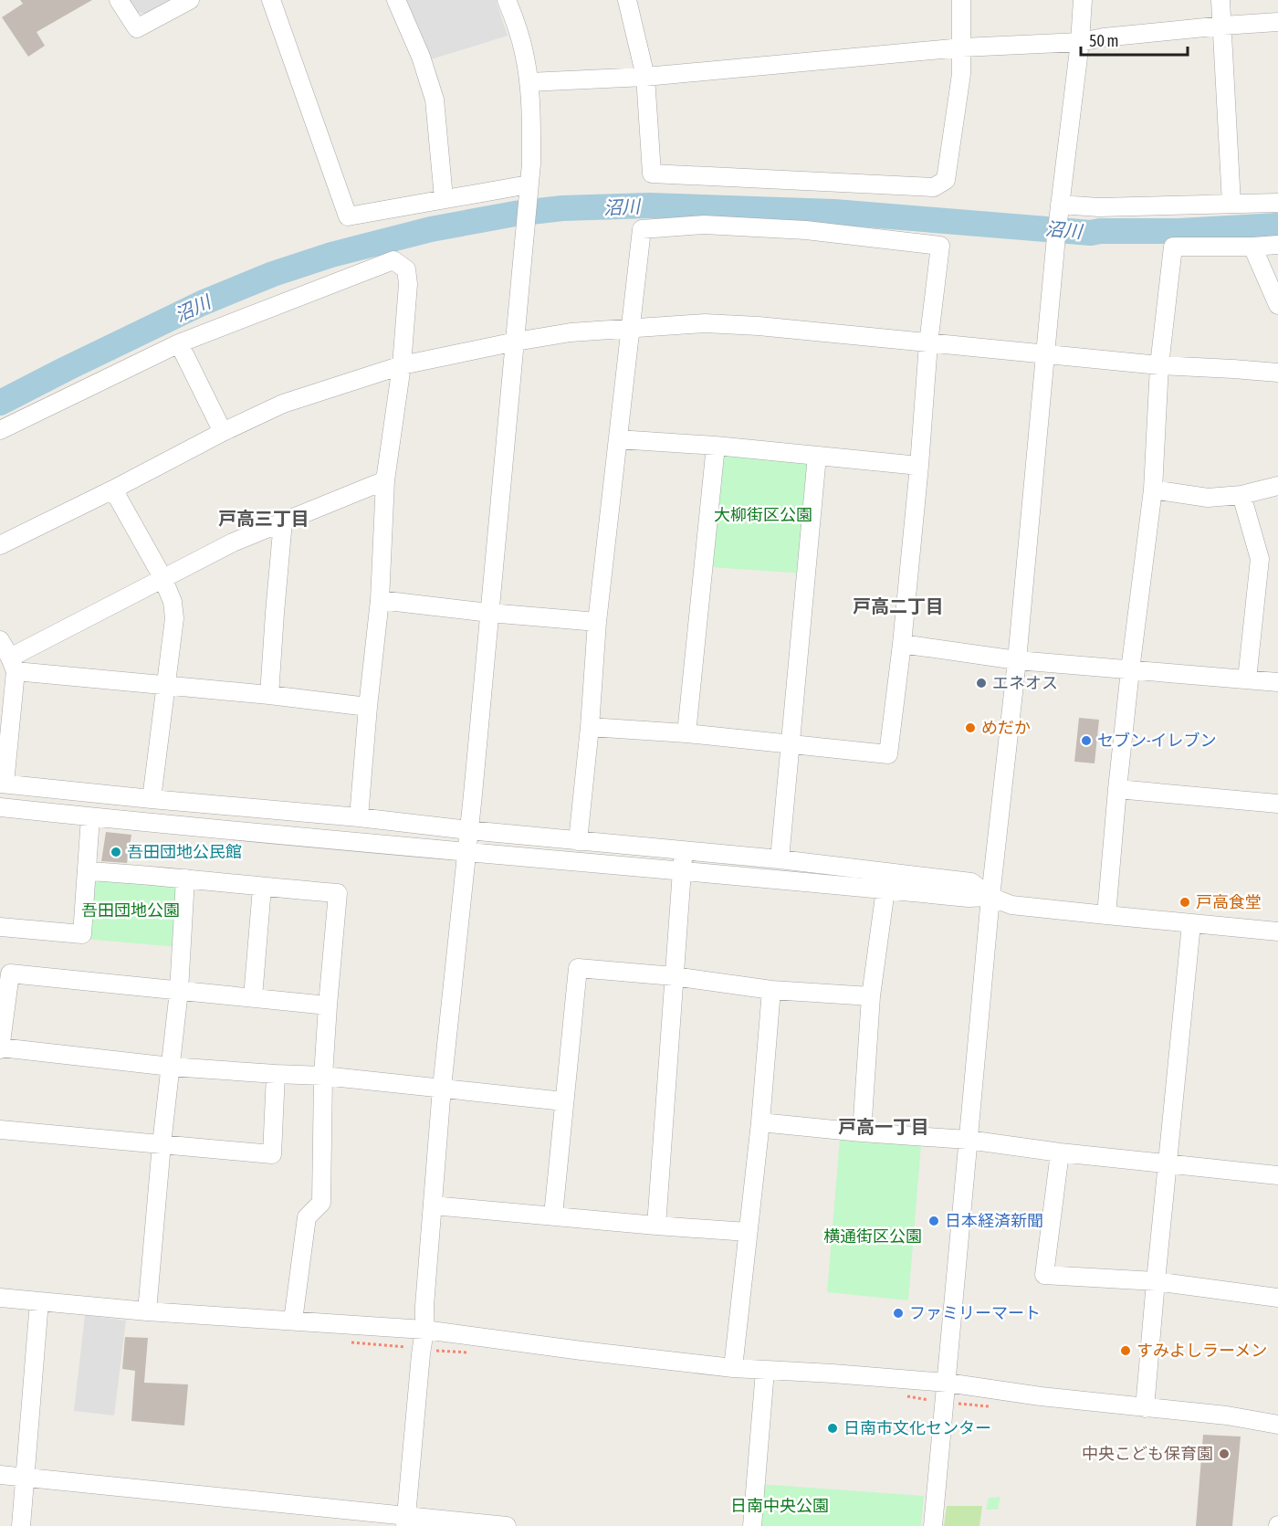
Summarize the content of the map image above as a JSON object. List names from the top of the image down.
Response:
{
  "districts": ["戸高三丁目", "戸高二丁目", "戸高一丁目"],
  "water": ["沼川"],
  "parks": [
    "大柳街区公園",
    "吾田団地公園",
    "横通街区公園",
    "日南中央公園"
  ],
  "places": [
    "エネオス",
    "めだか",
    "セブン-イレブン",
    "吾田団地公民館",
    "戸高食堂",
    "日本経済新聞",
    "ファミリーマート",
    "すみよしラーメン",
    "日南市文化センター",
    "中央こども保育園"
  ],
  "scale_bar": "50 m"
}
